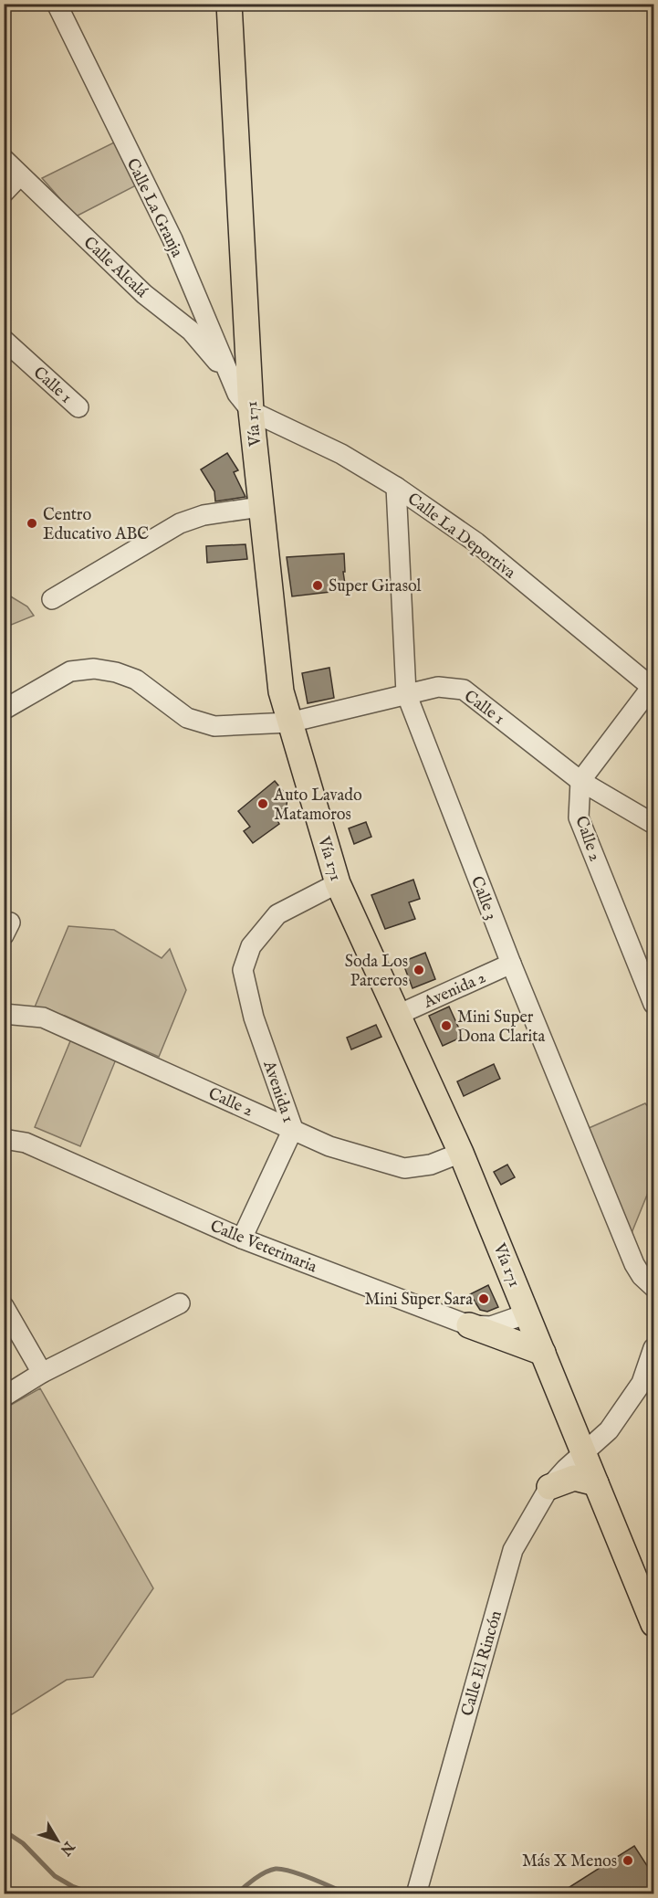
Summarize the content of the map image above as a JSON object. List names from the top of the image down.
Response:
{
  "streets": {
    "main road": ["Vía 171"],
    "street": [
      "Calle La Granja",
      "Calle Alcalá",
      "Calle 1",
      "Calle La Deportiva",
      "Calle 2",
      "Calle 3",
      "Avenida 2",
      "Avenida 1",
      "Calle Veterinaria",
      "Calle El Rincón"
    ]
  },
  "crossings": [
    ["Calle La Granja", "Calle Alcalá"],
    ["Calle La Granja", "Vía 171"],
    ["Calle La Granja", "Calle La Deportiva"],
    ["Calle 1", "Vía 171"],
    ["Calle 1", "Calle 2"],
    ["Calle 1", "Calle 3"],
    ["Vía 171", "Calle La Deportiva"],
    ["Vía 171", "Calle 2"],
    ["Vía 171", "Avenida 2"],
    ["Vía 171", "Avenida 1"],
    ["Vía 171", "Calle Veterinaria"],
    ["Vía 171", "Calle El Rincón"],
    ["Calle La Deportiva", "Calle 3"],
    ["Calle 2", "Avenida 1"],
    ["Calle 3", "Avenida 2"],
    ["Avenida 1", "Calle Veterinaria"]
  ],
  "places": [
    "Centro Educativo ABC",
    "Super Girasol",
    "Auto Lavado Matamoros",
    "Soda Los Parceros",
    "Mini Super Dona Clarita",
    "Mini Super Sara",
    "Más X Menos"
  ],
  "north": "bottom right"
}
